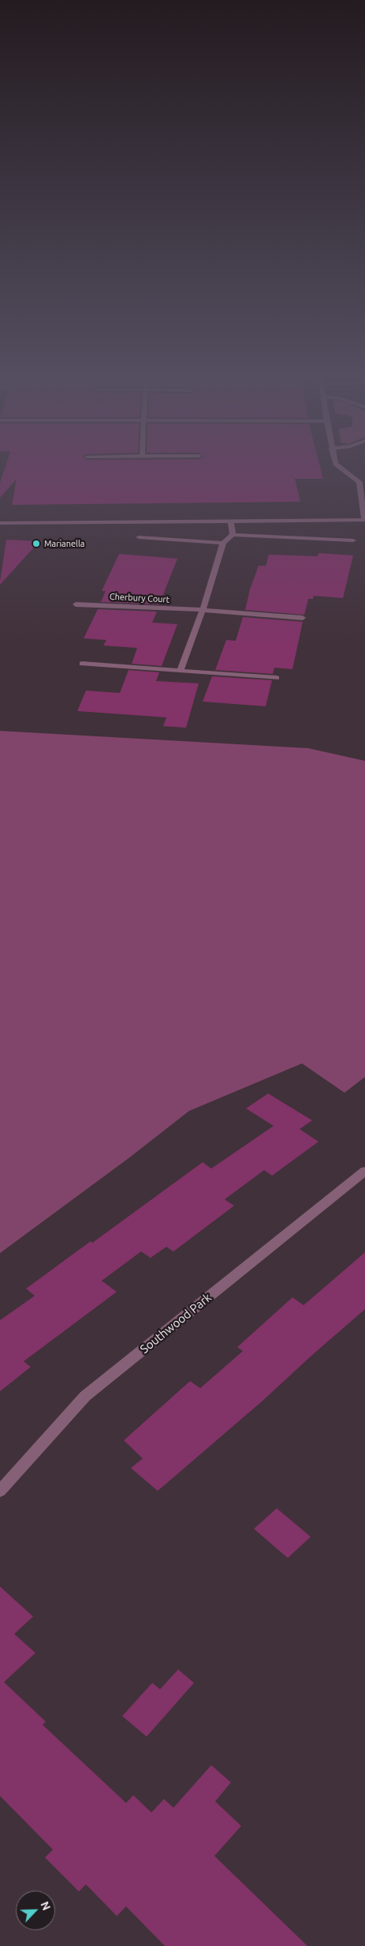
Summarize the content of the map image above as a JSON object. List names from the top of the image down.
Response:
{
  "streets": {
    "street": ["Cherbury Court", "Southwood Park"]
  },
  "places": ["Marianella"],
  "north": "top right"
}
